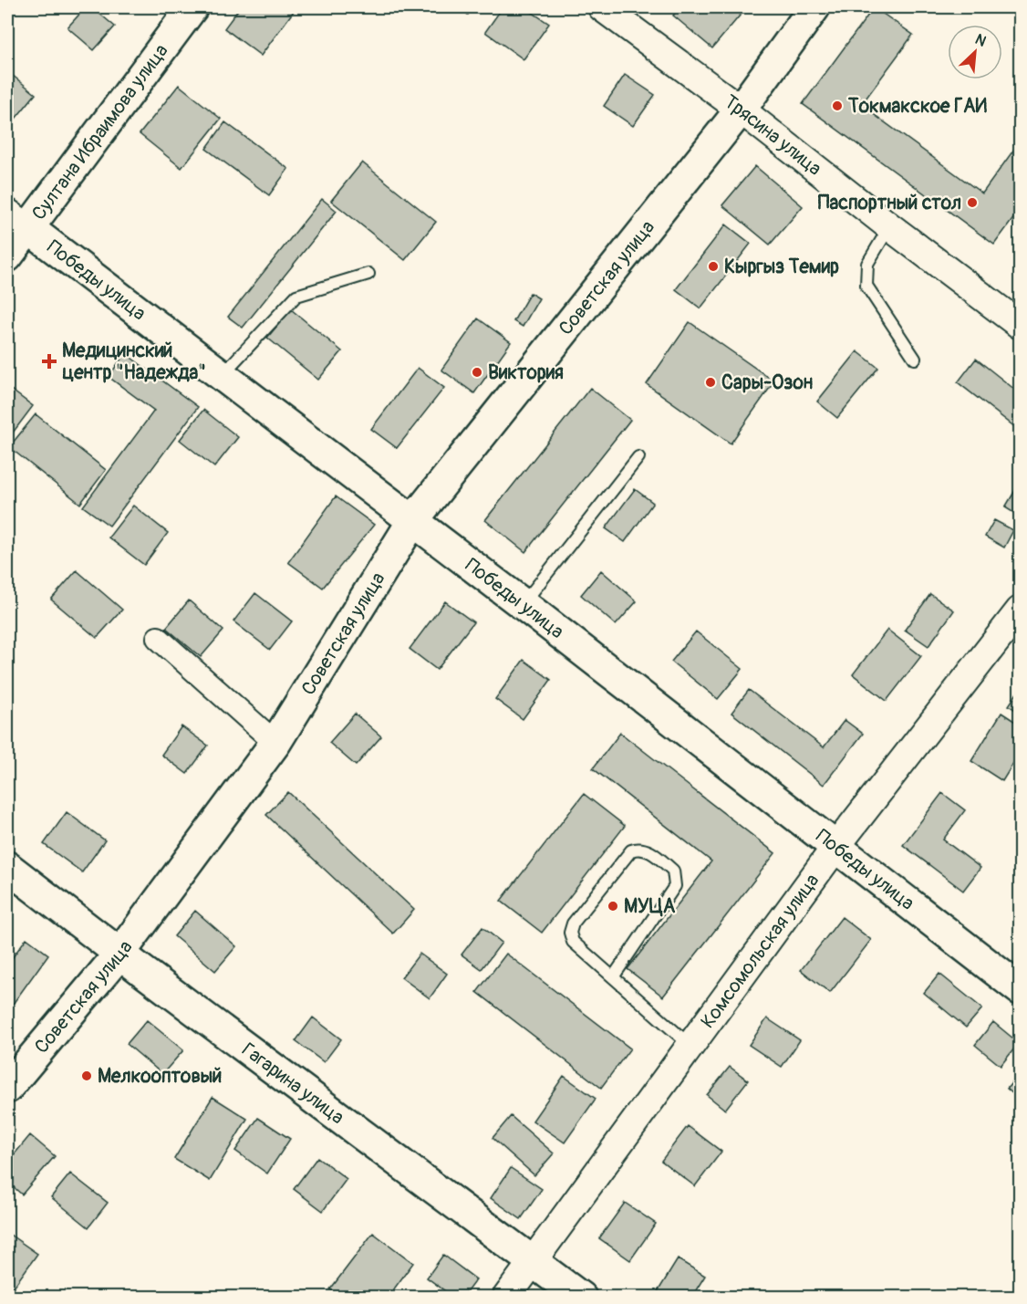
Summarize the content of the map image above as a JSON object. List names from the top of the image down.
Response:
{
  "streets": {
    "main road": [
      "Султана Ибраимова улица",
      "Советская улица",
      "Победы улица",
      "Гагарина улица"
    ],
    "street": ["Трясина улица", "Комсомольская улица"]
  },
  "crossings": [
    ["Султана Ибраимова улица", "Победы улица"],
    ["Трясина улица", "Советская улица"],
    ["Советская улица", "Победы улица"],
    ["Советская улица", "Гагарина улица"],
    ["Победы улица", "Комсомольская улица"],
    ["Комсомольская улица", "Гагарина улица"]
  ],
  "places": {
    "other": [
      "Токмакское ГАИ",
      "Паспортный стол",
      "Кыргыз Темир",
      "Виктория",
      "Сары-Озон",
      "МУЦА",
      "Мелкооптовый"
    ],
    "health": ["Медицинский центр \"Надежда\""]
  },
  "north": "top right"
}
